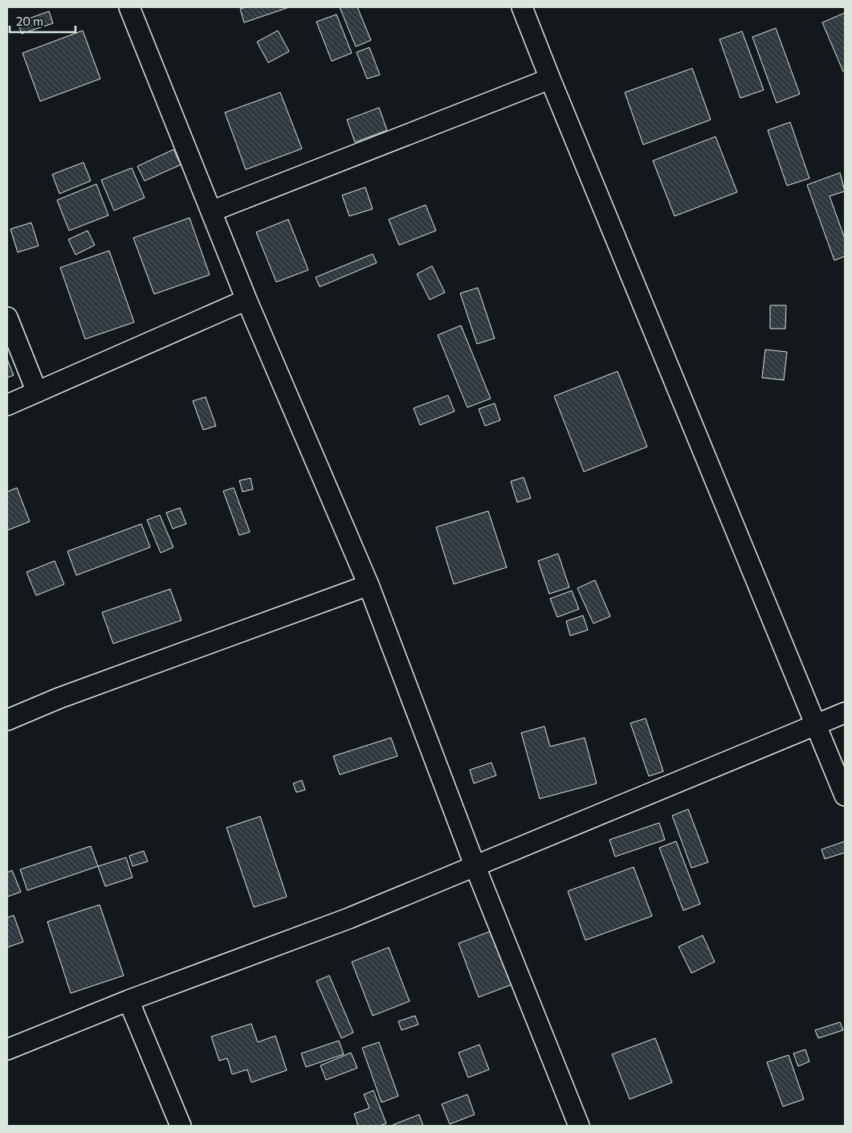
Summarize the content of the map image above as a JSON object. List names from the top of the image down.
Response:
{
  "scale_bar": "20 m"
}
